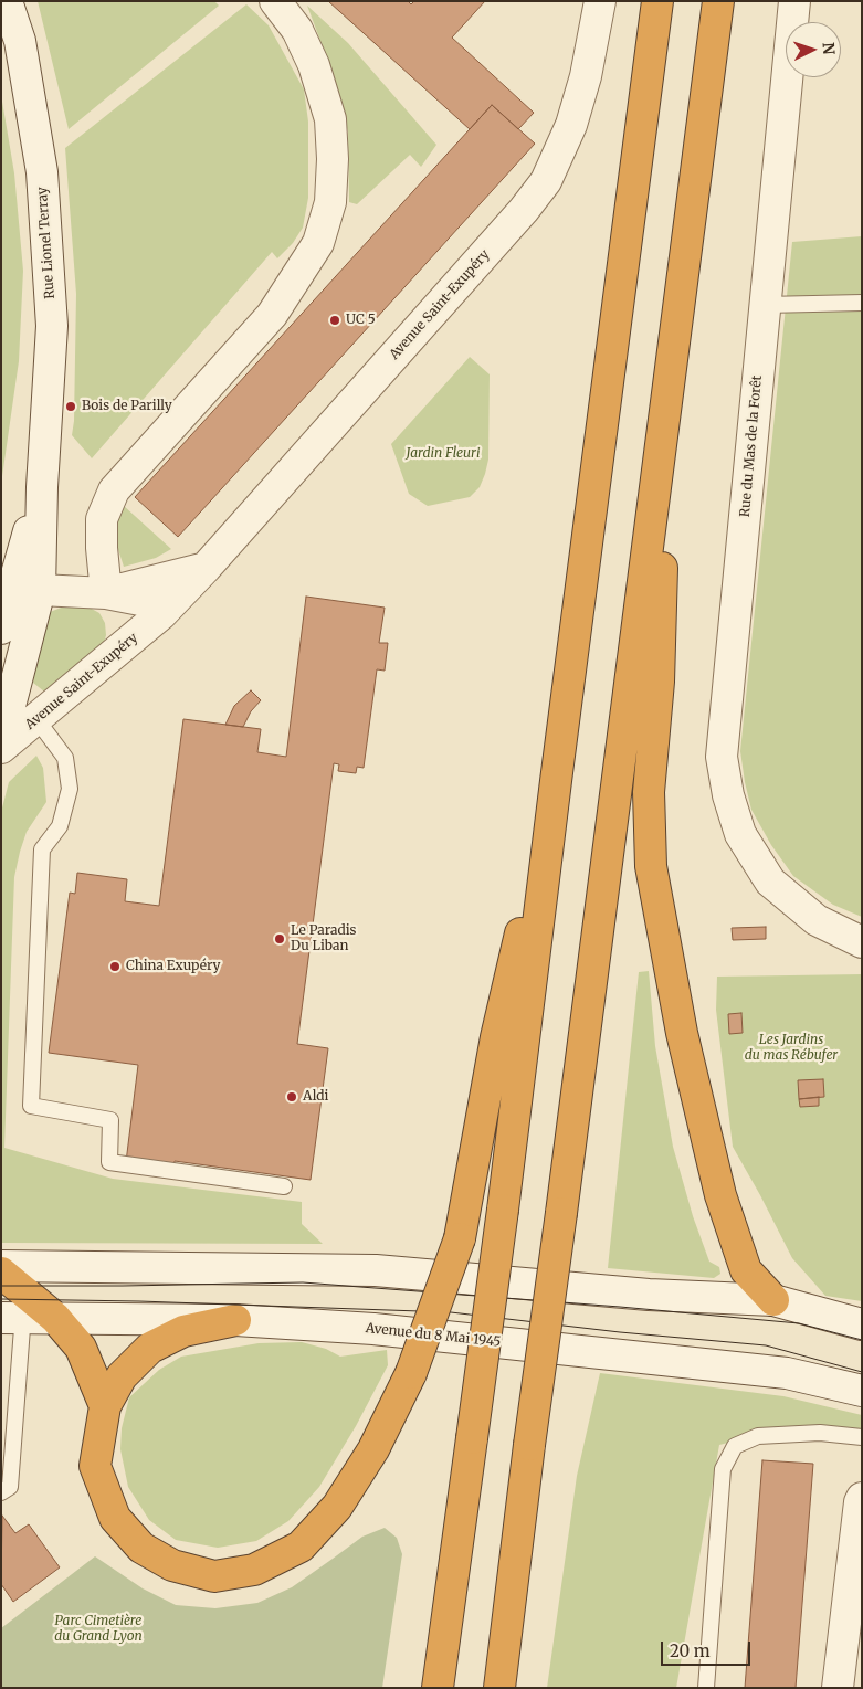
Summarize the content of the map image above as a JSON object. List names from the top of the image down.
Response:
{
  "streets": {
    "street": [
      "Rue Lionel Terray",
      "Avenue Saint-Exupéry",
      "Rue du Mas de la Forêt",
      "Avenue du 8 Mai 1945"
    ]
  },
  "parks": ["Jardin Fleuri", "Les Jardins du mas Rébufer", "Parc Cimetière du Grand Lyon"],
  "places": [
    "UC 5",
    "Bois de Parilly",
    "Le Paradis Du Liban",
    "China Exupéry",
    "Aldi"
  ],
  "scale_bar": "20 m",
  "north": "right"
}
